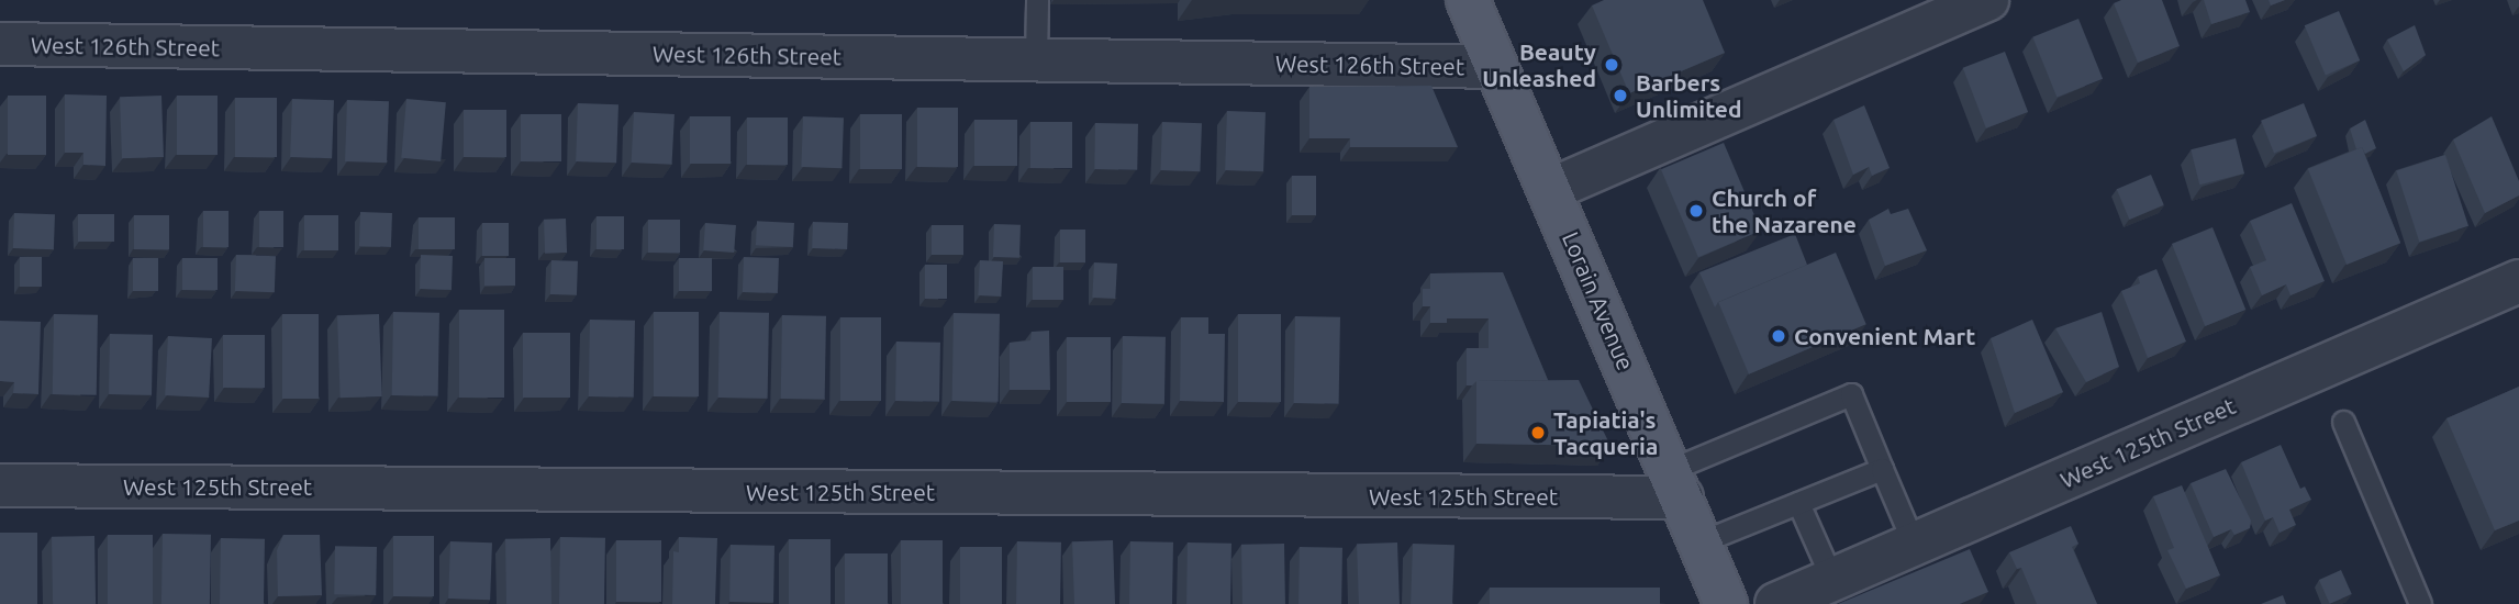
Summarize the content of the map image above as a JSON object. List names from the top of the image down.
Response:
{
  "streets": {
    "main road": ["Lorain Avenue"],
    "street": ["West 126th Street", "West 125th Street"]
  },
  "crossings": [
    ["West 126th Street", "Lorain Avenue"],
    ["Lorain Avenue", "West 125th Street"]
  ],
  "places": [
    "Beauty Unleashed",
    "Barbers Unlimited",
    "Church of the Nazarene",
    "Convenient Mart",
    "Tapiatia's Tacqueria"
  ]
}
